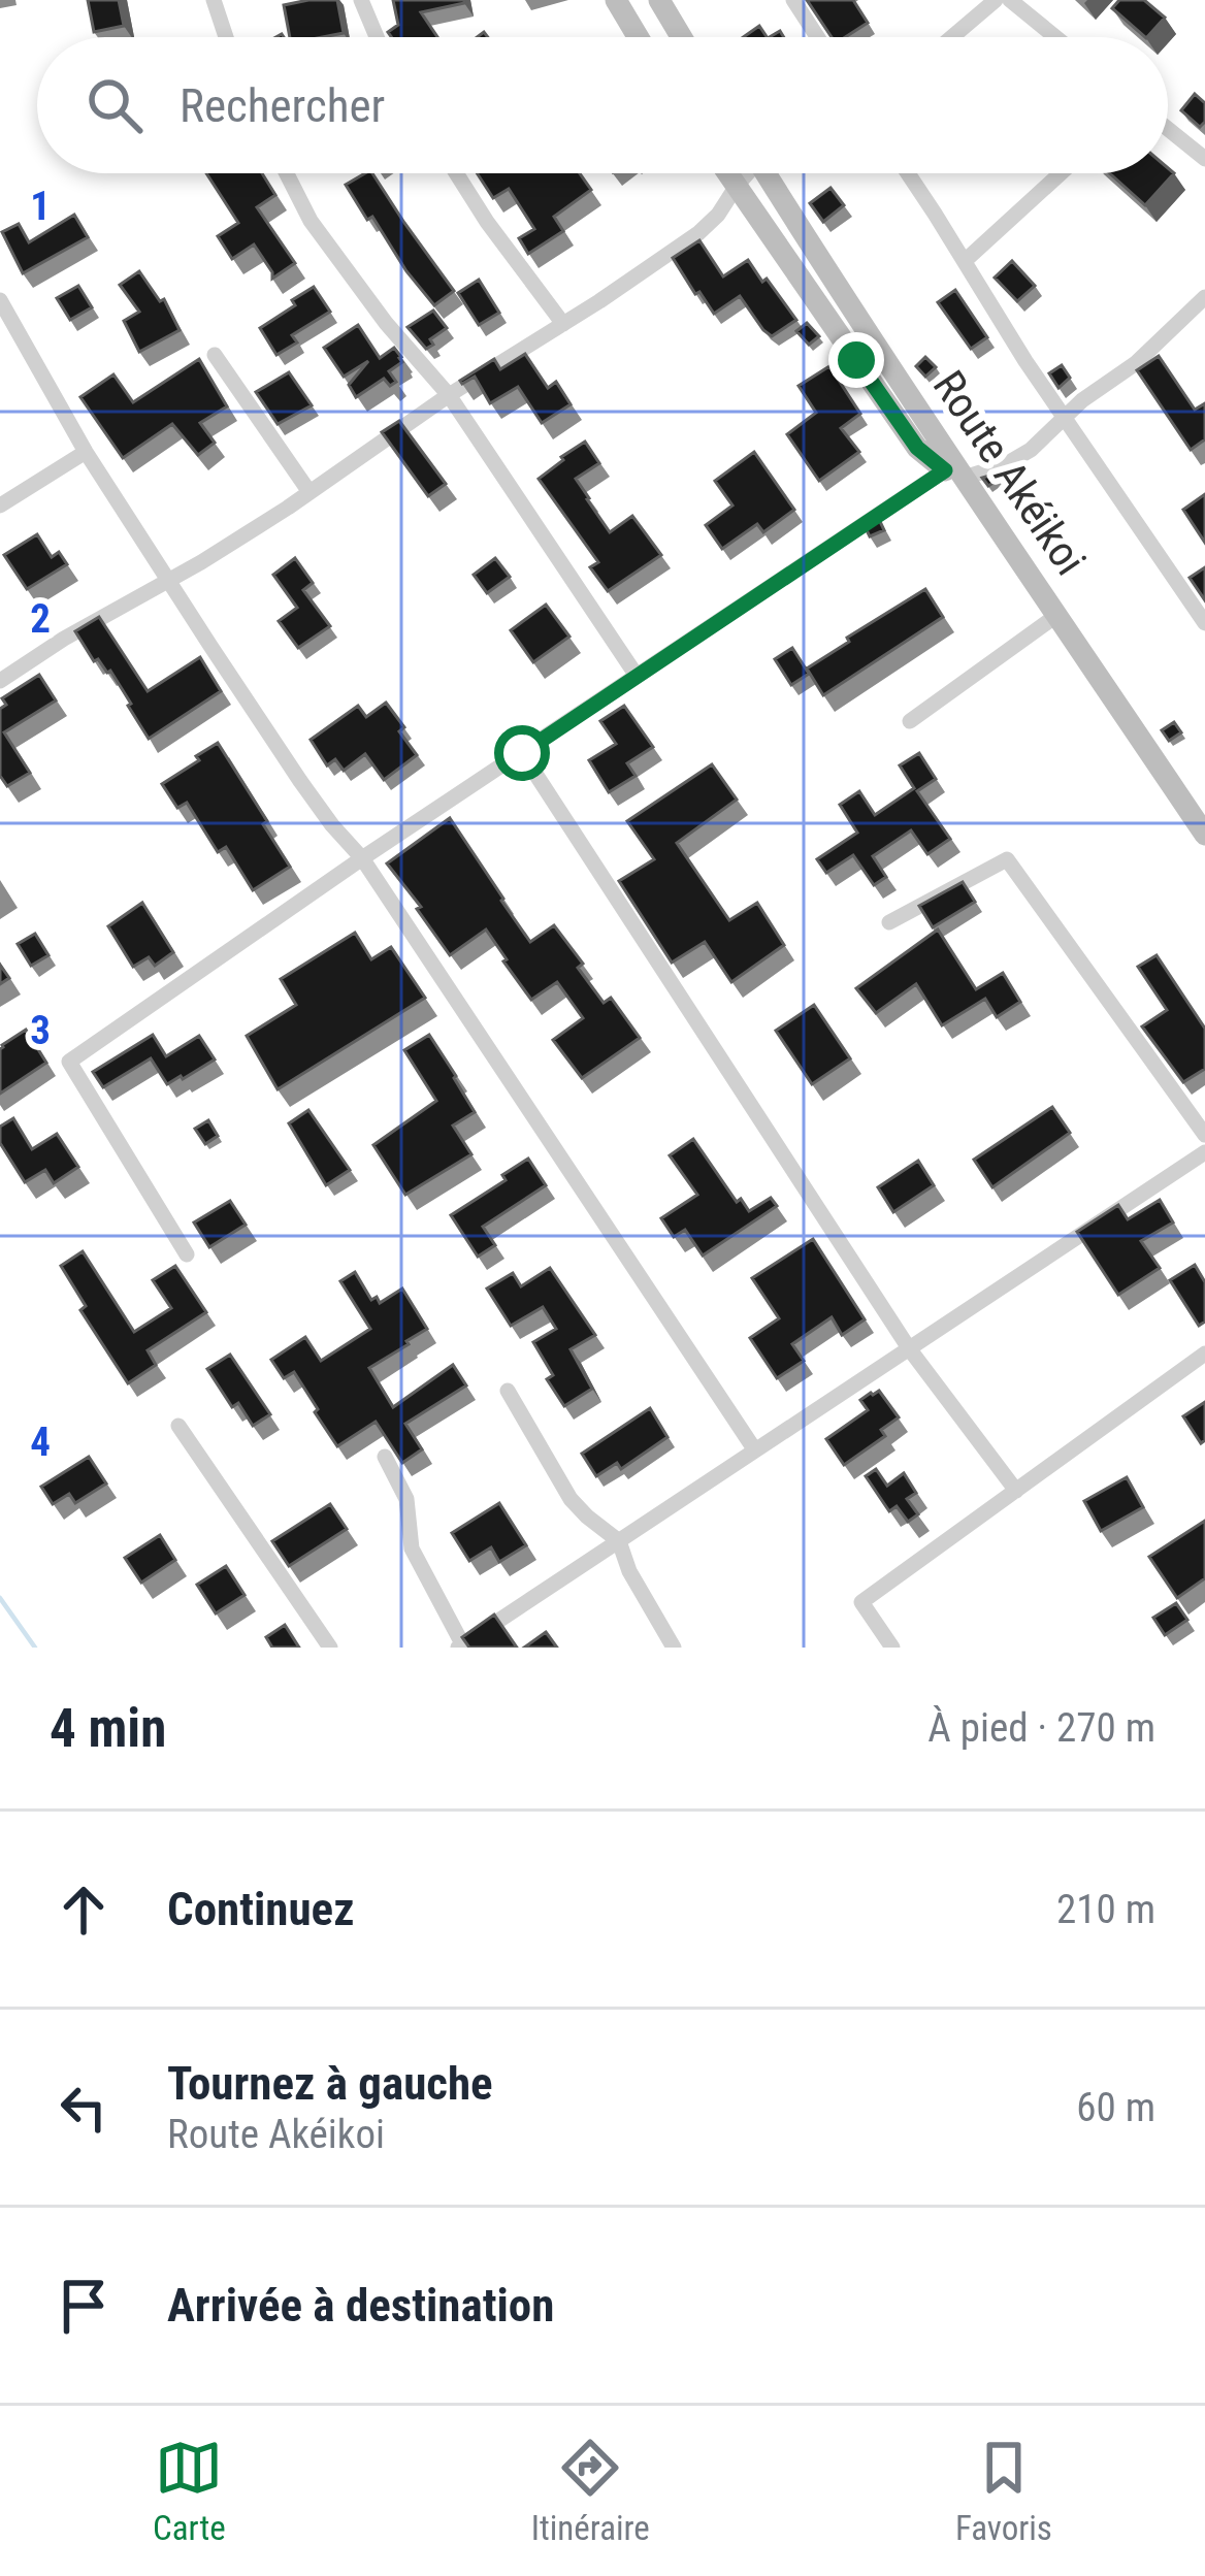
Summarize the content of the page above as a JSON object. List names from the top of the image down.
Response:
{
  "streets": {
    "street": ["Route Akéikoi"]
  },
  "page": {
    "search": "Rechercher",
    "heading": ["4 min", "À pied · 270 m"],
    "list": [
      ["Continuez", "210 m"],
      ["Tournez à gauche", "Route Akéikoi", "60 m"],
      "Arrivée à destination"
    ],
    "nav": ["Carte", "Itinéraire", "Favoris"]
  },
  "grid": {
    "rows": [
      "1",
      "2",
      "3",
      "4"
    ]
  }
}
